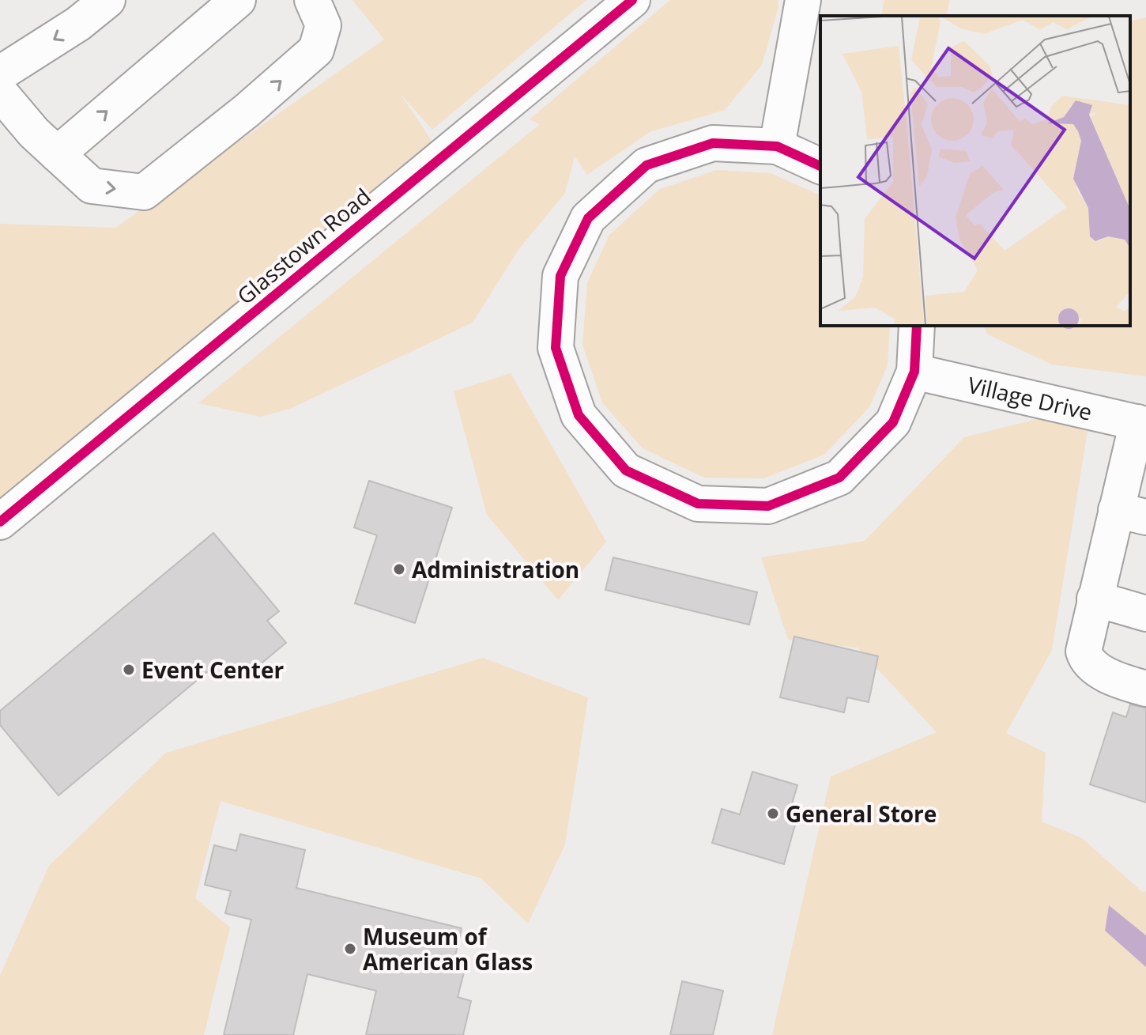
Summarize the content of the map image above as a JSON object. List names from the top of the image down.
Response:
{
  "streets": {
    "street": ["Glasstown Road", "Village Drive"]
  },
  "places": [
    "Administration",
    "Event Center",
    "General Store",
    "Museum of American Glass"
  ]
}
